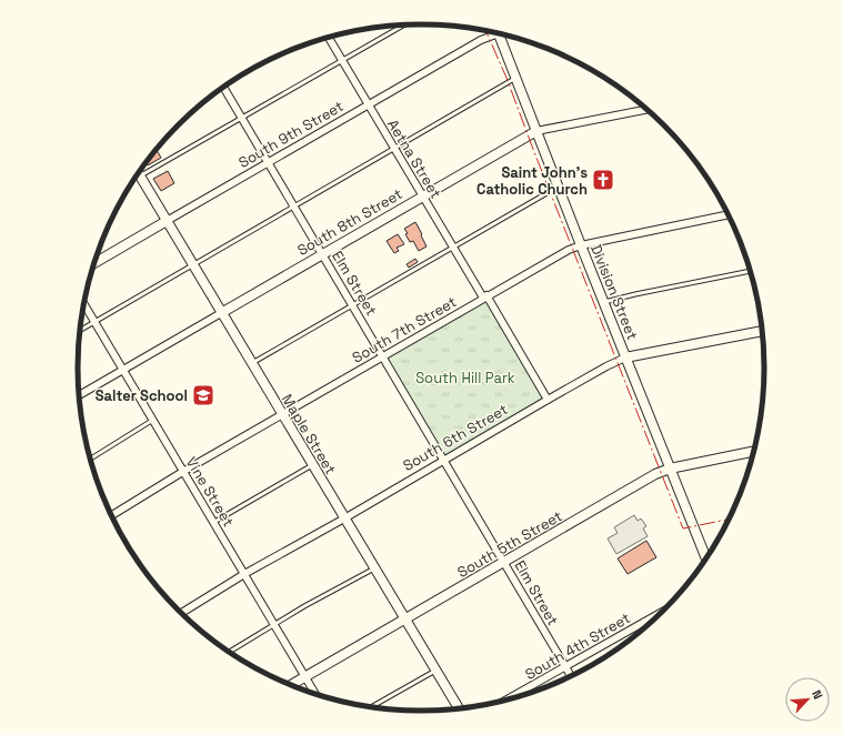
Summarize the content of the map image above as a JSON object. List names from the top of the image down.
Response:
{
  "streets": {
    "street": [
      "South 9th Street",
      "Aetna Street",
      "South 8th Street",
      "Elm Street",
      "Division Street",
      "South 7th Street",
      "Maple Street",
      "South 6th Street",
      "Vine Street",
      "South 5th Street",
      "South 4th Street"
    ]
  },
  "crossings": [
    ["South 9th Street", "Aetna Street"],
    ["South 9th Street", "Elm Street"],
    ["South 9th Street", "Maple Street"],
    ["Aetna Street", "South 8th Street"],
    ["Aetna Street", "South 7th Street"],
    ["Aetna Street", "South 6th Street"],
    ["South 8th Street", "Elm Street"],
    ["South 8th Street", "Division Street"],
    ["South 8th Street", "Maple Street"],
    ["South 8th Street", "Vine Street"],
    ["Elm Street", "South 7th Street"],
    ["Elm Street", "South 6th Street"],
    ["Elm Street", "South 5th Street"],
    ["Elm Street", "South 4th Street"],
    ["Division Street", "South 7th Street"],
    ["Division Street", "South 6th Street"],
    ["Division Street", "South 5th Street"],
    ["South 7th Street", "Maple Street"],
    ["South 7th Street", "Vine Street"],
    ["Maple Street", "South 6th Street"],
    ["Maple Street", "South 5th Street"],
    ["South 6th Street", "Vine Street"],
    ["Vine Street", "South 5th Street"]
  ],
  "parks": ["South Hill Park"],
  "places": {
    "church": ["Saint John's Catholic Church"],
    "school or university": ["Salter School"]
  },
  "north": "top right"
}
